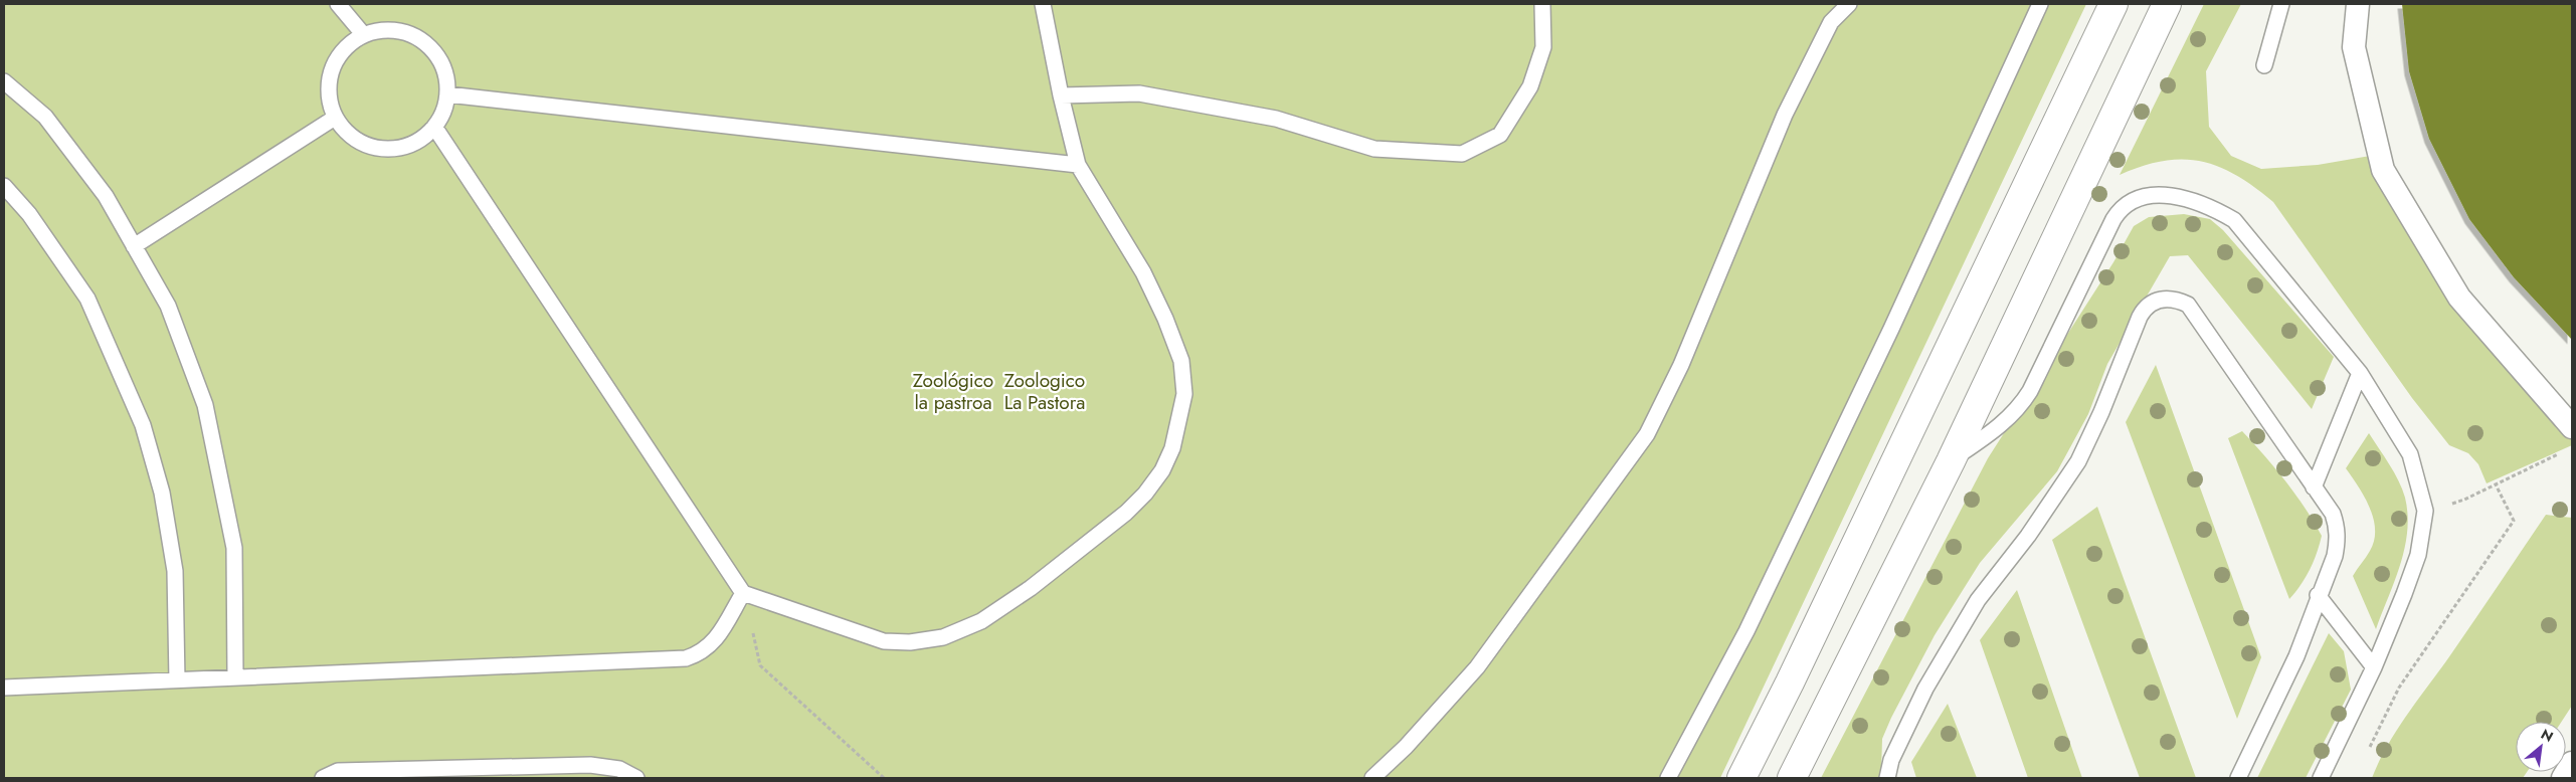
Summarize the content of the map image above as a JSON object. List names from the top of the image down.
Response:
{
  "parks": ["Zoológico la pastroa", "Zoologico La Pastora"],
  "north": "top right"
}
